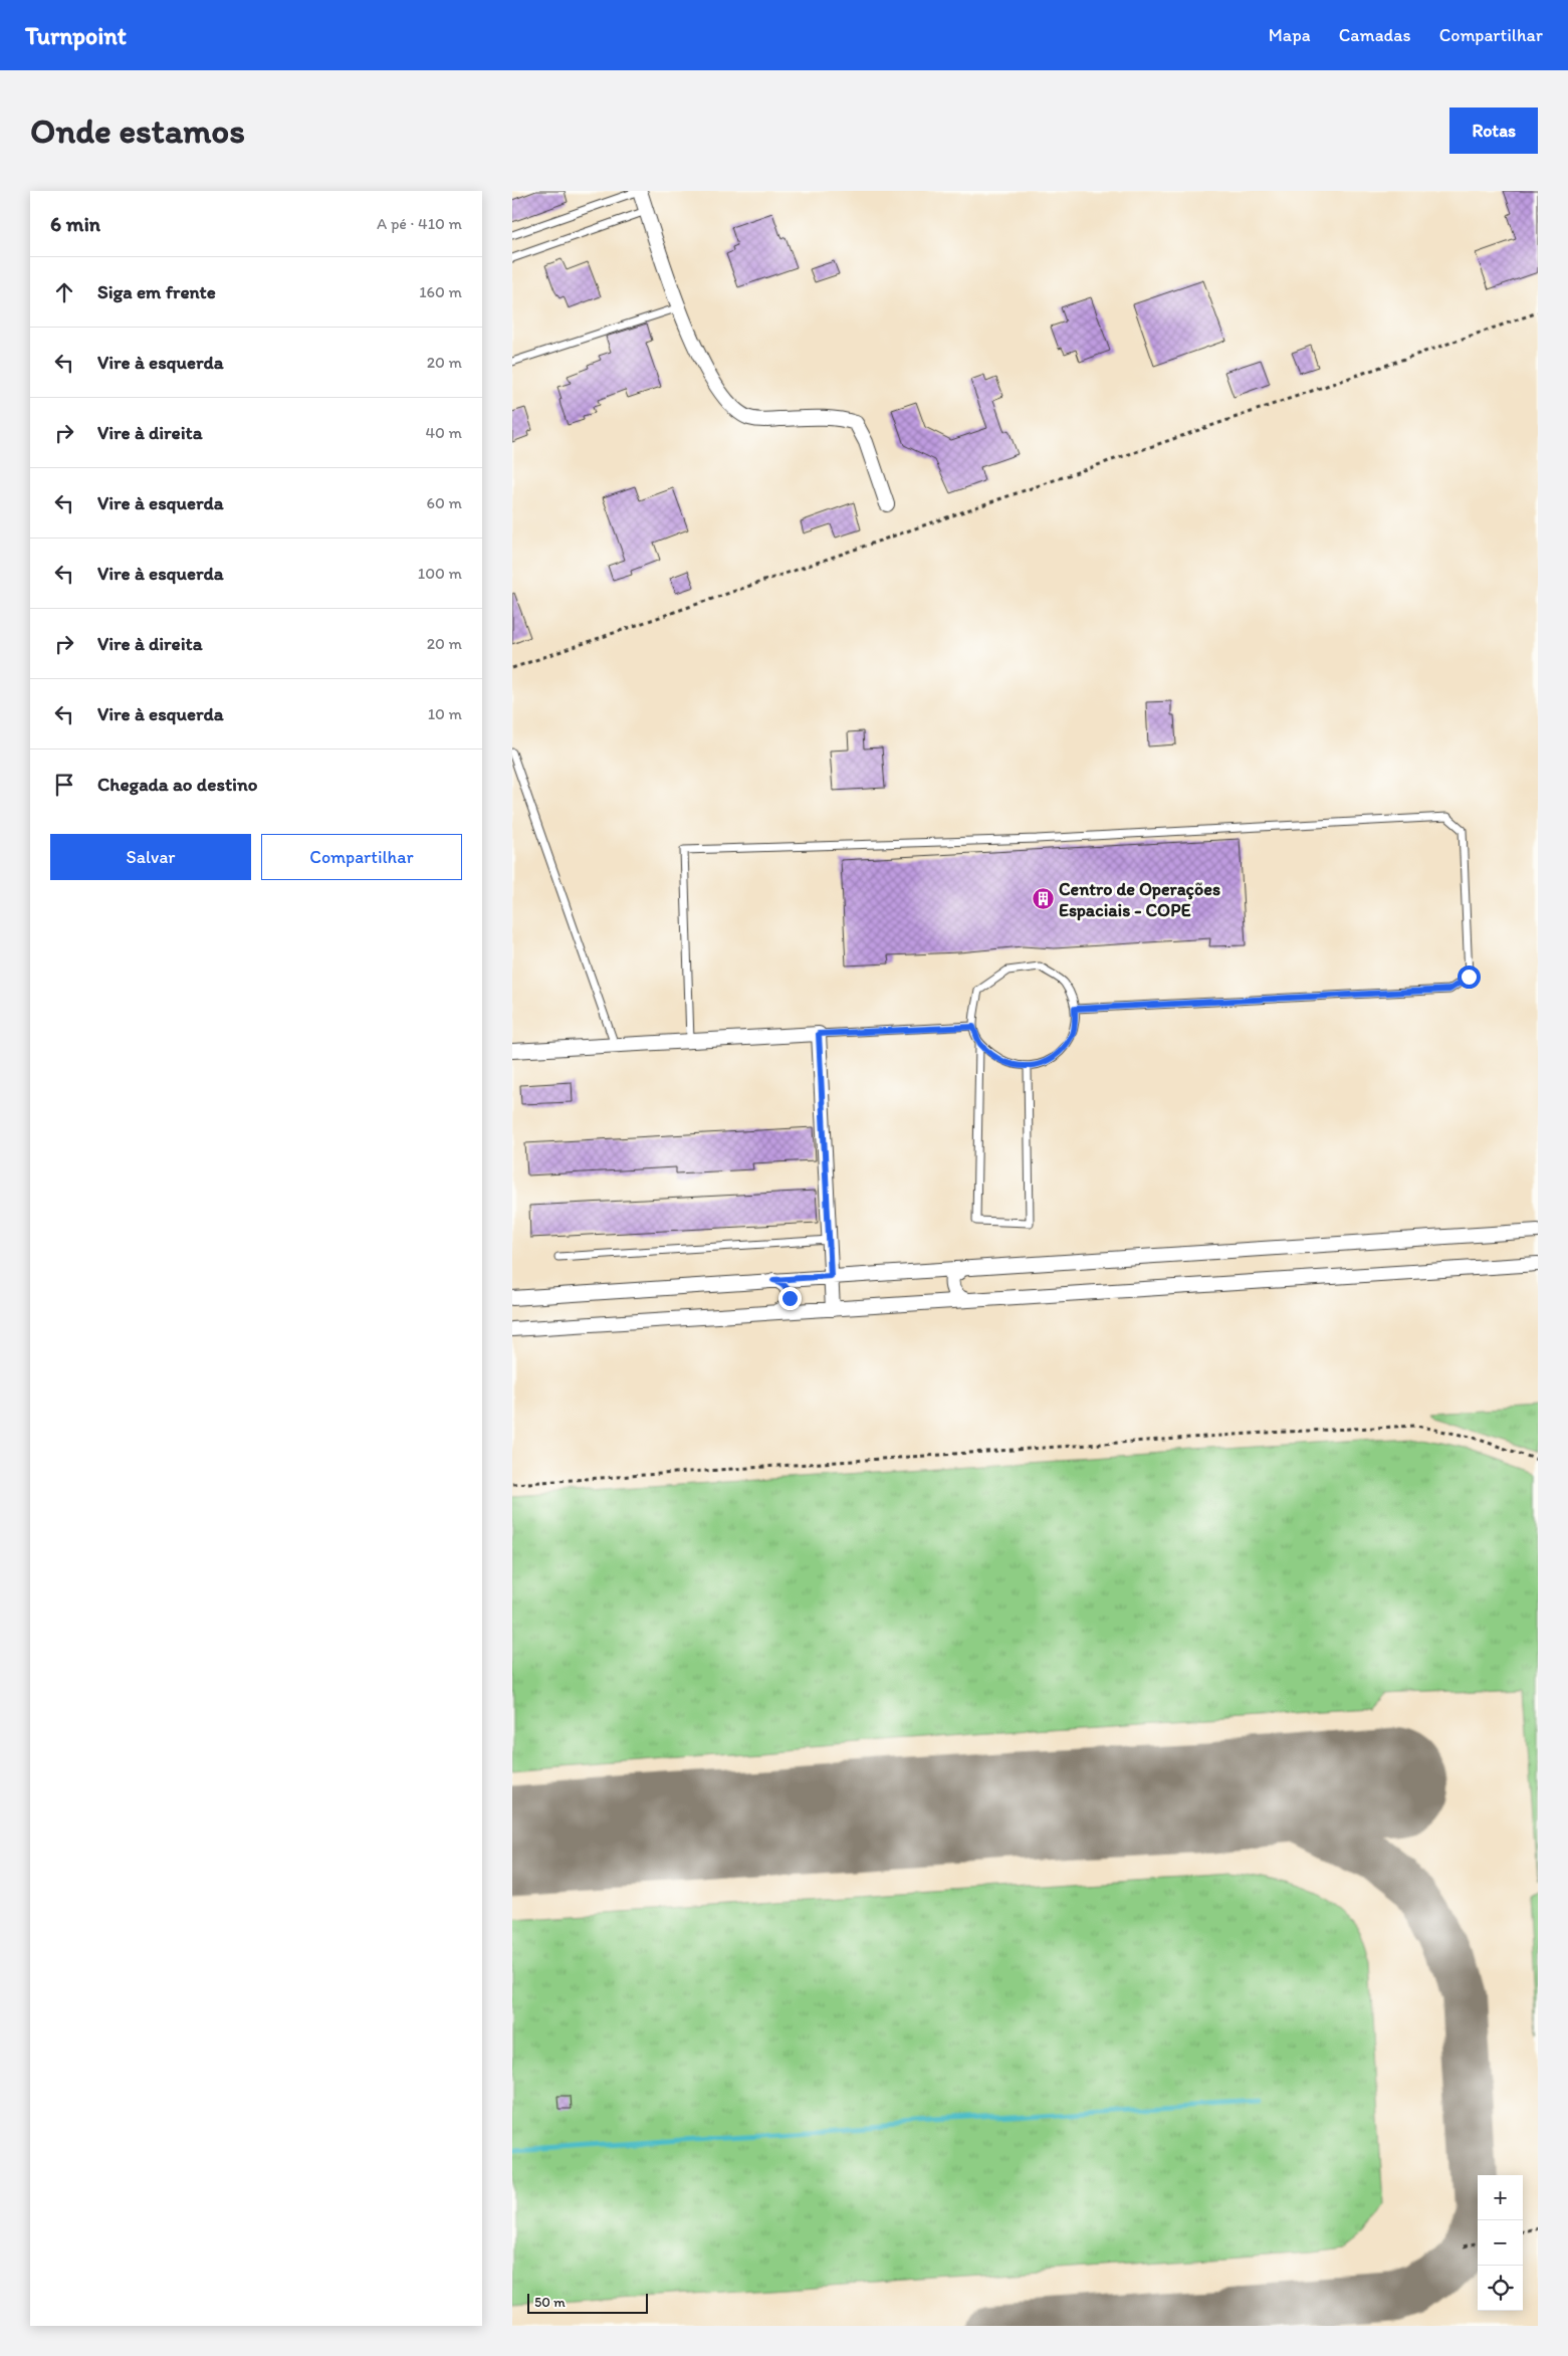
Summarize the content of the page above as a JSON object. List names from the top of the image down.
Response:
{
  "places": {
    "building": ["Centro de Operações Espaciais - COPE"]
  },
  "scale_bar": "50 m",
  "page": {
    "header": "Turnpoint",
    "nav": ["Mapa", "Camadas", "Compartilhar"],
    "buttons": [
      "Rotas",
      ["Salvar", "Compartilhar"]
    ],
    "title": "Onde estamos",
    "heading": ["6 min", "A pé · 410 m"],
    "list": [
      ["Siga em frente", "160 m"],
      ["Vire à esquerda", "20 m"],
      ["Vire à direita", "40 m"],
      ["Vire à esquerda", "60 m"],
      ["Vire à esquerda", "100 m"],
      ["Vire à direita", "20 m"],
      ["Vire à esquerda", "10 m"],
      "Chegada ao destino"
    ],
    "map_buttons": ["+", "−"],
    "scale": "50 m"
  }
}
